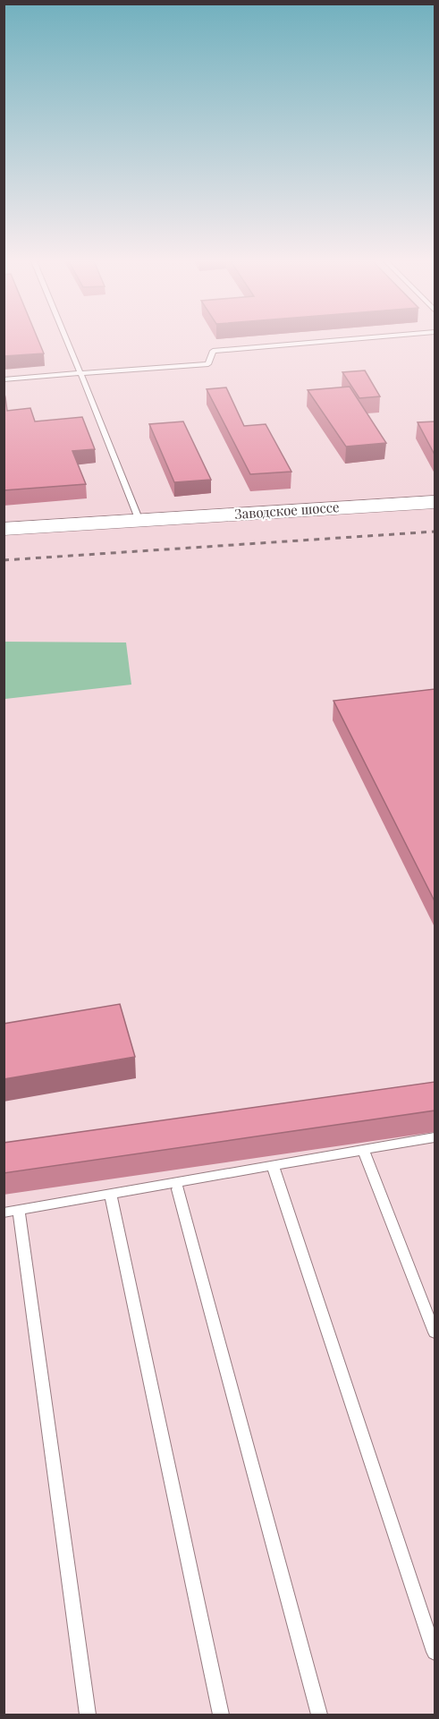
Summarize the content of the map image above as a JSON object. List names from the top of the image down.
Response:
{
  "streets": {
    "main road": ["Заводское шоссе"]
  }
}
